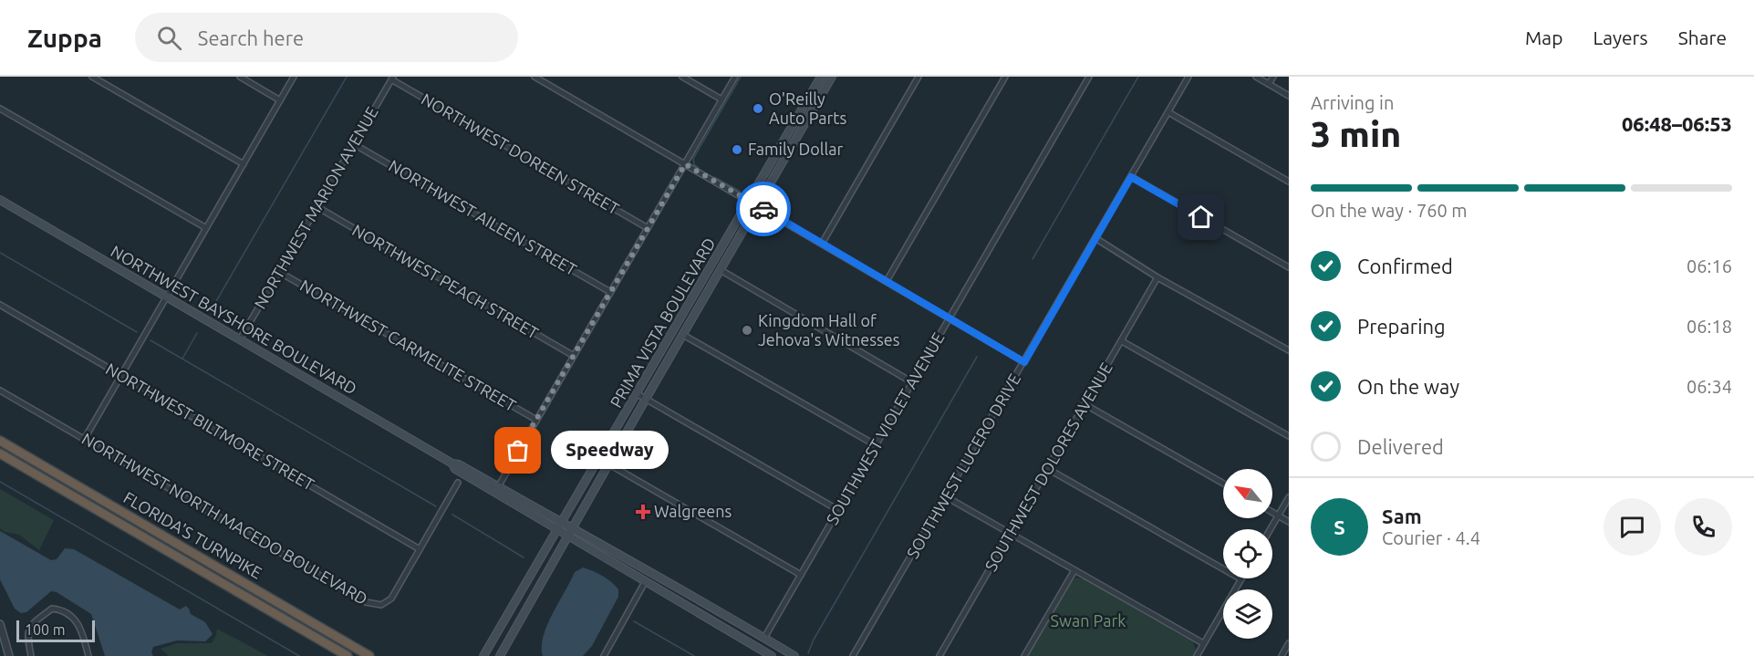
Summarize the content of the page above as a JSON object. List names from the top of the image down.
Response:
{
  "streets": {
    "highway": ["FLORIDA'S TURNPIKE"],
    "main road": ["NORTHWEST BAYSHORE BOULEVARD", "PRIMA VISTA BOULEVARD"],
    "street": [
      "NORTHWEST DOREEN STREET",
      "NORTHWEST MARION AVENUE",
      "NORTHWEST AILEEN STREET",
      "NORTHWEST PEACH STREET",
      "NORTHWEST CARMELITE STREET",
      "NORTHWEST BILTMORE STREET",
      "SOUTHWEST VIOLET AVENUE",
      "SOUTHWEST LUCERO DRIVE",
      "SOUTHWEST DOLORES AVENUE",
      "NORTHWEST NORTH MACEDO BOULEVARD"
    ]
  },
  "crossings": [
    ["NORTHWEST DOREEN STREET", "NORTHWEST MARION AVENUE"],
    ["NORTHWEST MARION AVENUE", "NORTHWEST AILEEN STREET"],
    ["NORTHWEST MARION AVENUE", "NORTHWEST PEACH STREET"],
    ["NORTHWEST MARION AVENUE", "NORTHWEST BAYSHORE BOULEVARD"],
    ["NORTHWEST MARION AVENUE", "NORTHWEST CARMELITE STREET"],
    ["NORTHWEST BAYSHORE BOULEVARD", "PRIMA VISTA BOULEVARD"],
    ["NORTHWEST BAYSHORE BOULEVARD", "SOUTHWEST VIOLET AVENUE"],
    ["NORTHWEST BILTMORE STREET", "NORTHWEST NORTH MACEDO BOULEVARD"]
  ],
  "parks": ["Swan Park"],
  "places": {
    "other": [
      "O'Reilly Auto Parts",
      "Family Dollar",
      "Kingdom Hall of Jehova's Witnesses",
      "Speedway"
    ],
    "health": ["Walgreens"]
  },
  "scale_bar": "100 m",
  "north": "top left",
  "page": {
    "header": "Zuppa",
    "search": "Search here",
    "nav": ["Map", "Layers", "Share"],
    "heading": ["3 min", "Arriving in", "06:48–06:53"],
    "panel": ["Sam", "Courier · 4.4"],
    "bar": "On the way · 760 m",
    "list": [
      ["Confirmed", "06:16"],
      ["Preparing", "06:18"],
      ["On the way", "06:34"],
      "Delivered"
    ],
    "bubble": "Speedway",
    "round": "S",
    "scale": "100 m"
  }
}
